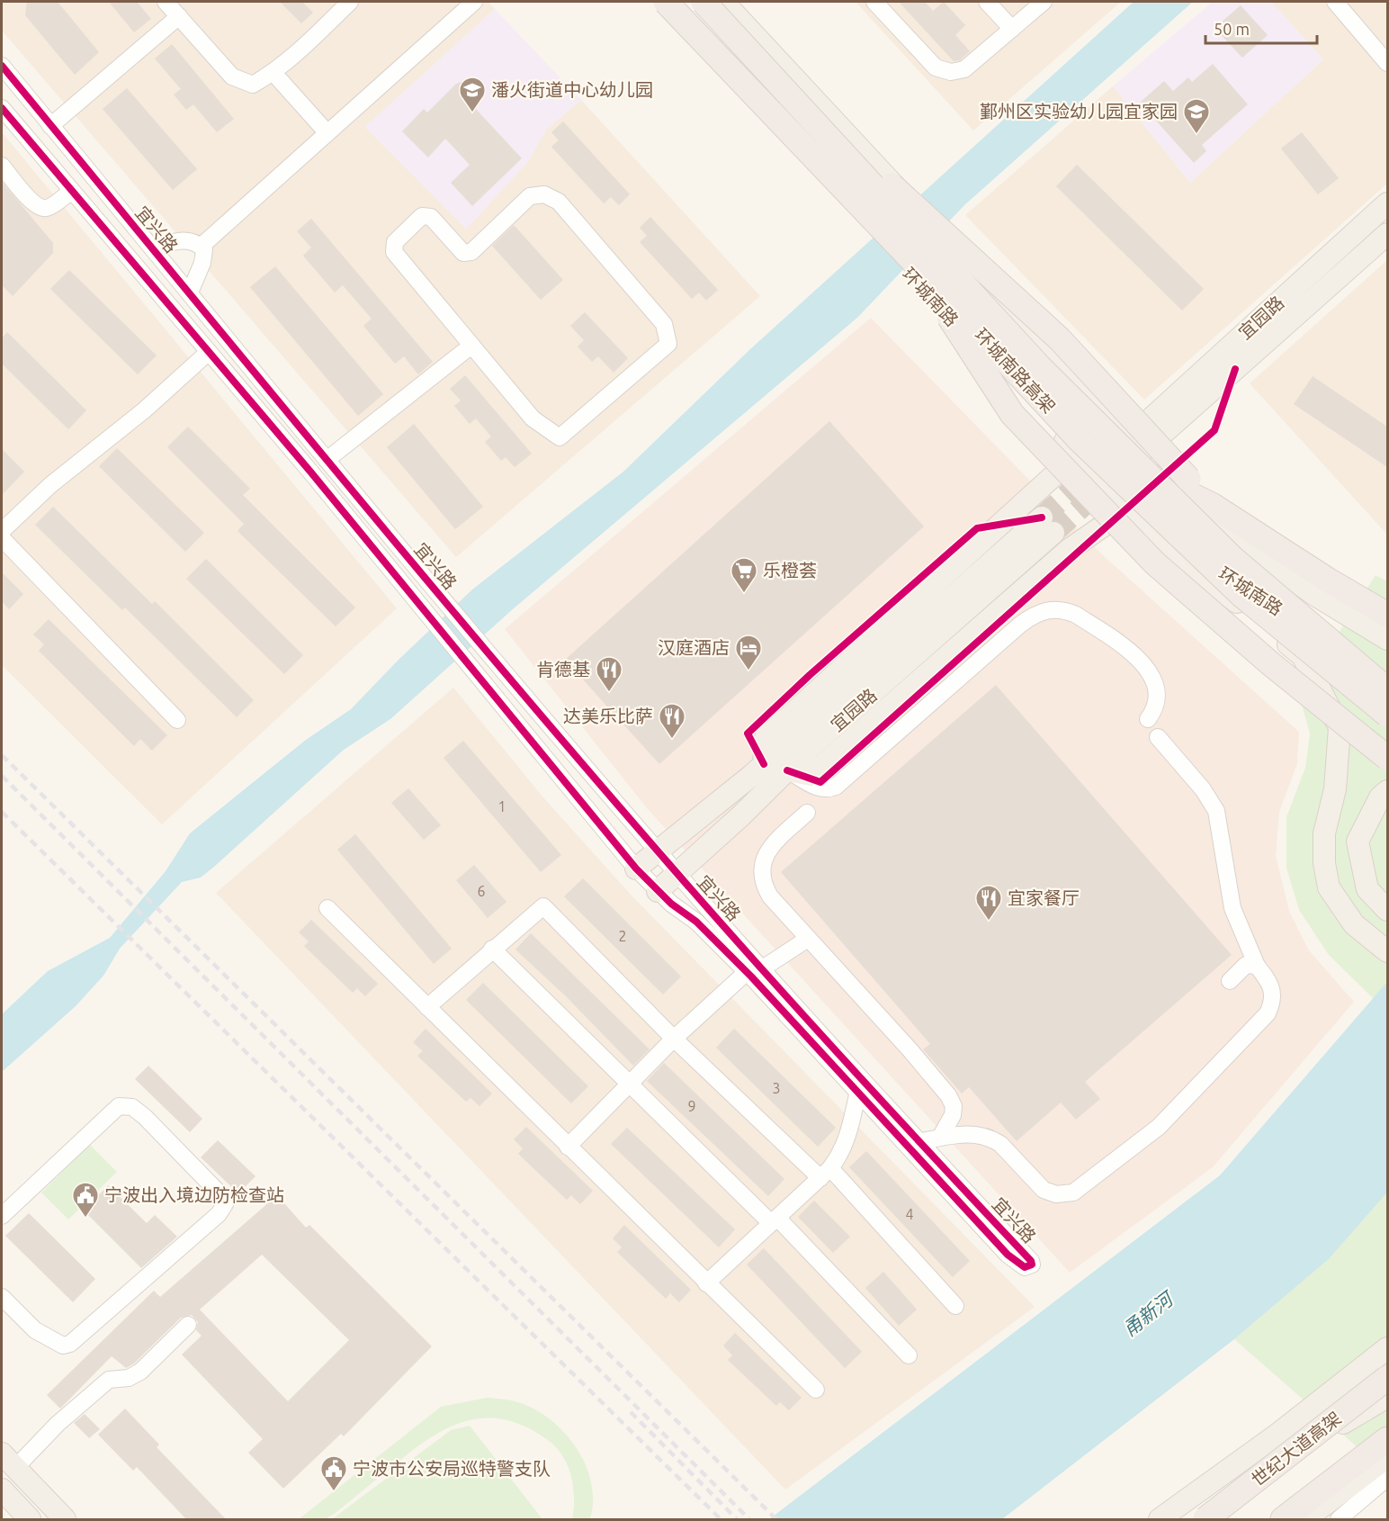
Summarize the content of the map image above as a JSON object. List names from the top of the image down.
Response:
{
  "streets": {
    "highway": ["环城南路高架", "世纪大道高架"],
    "main road": ["环城南路", "宜园路"],
    "street": ["宜兴路"]
  },
  "crossings": [
    ["宜兴路", "宜园路"]
  ],
  "water": ["甬新河"],
  "places": {
    "school or university": ["潘火街道中心幼儿园", "鄞州区实验幼儿园宜家园"],
    "supermarket": ["乐橙荟"],
    "hotel": ["汉庭酒店"],
    "restaurant": ["肯德基", "达美乐比萨", "宜家餐厅"],
    "public building": ["宁波出入境边防检查站", "宁波市公安局巡特警支队"]
  },
  "house_numbers": [
    "1",
    "6",
    "2",
    "3",
    "9",
    "4"
  ],
  "scale_bar": "50 m"
}
